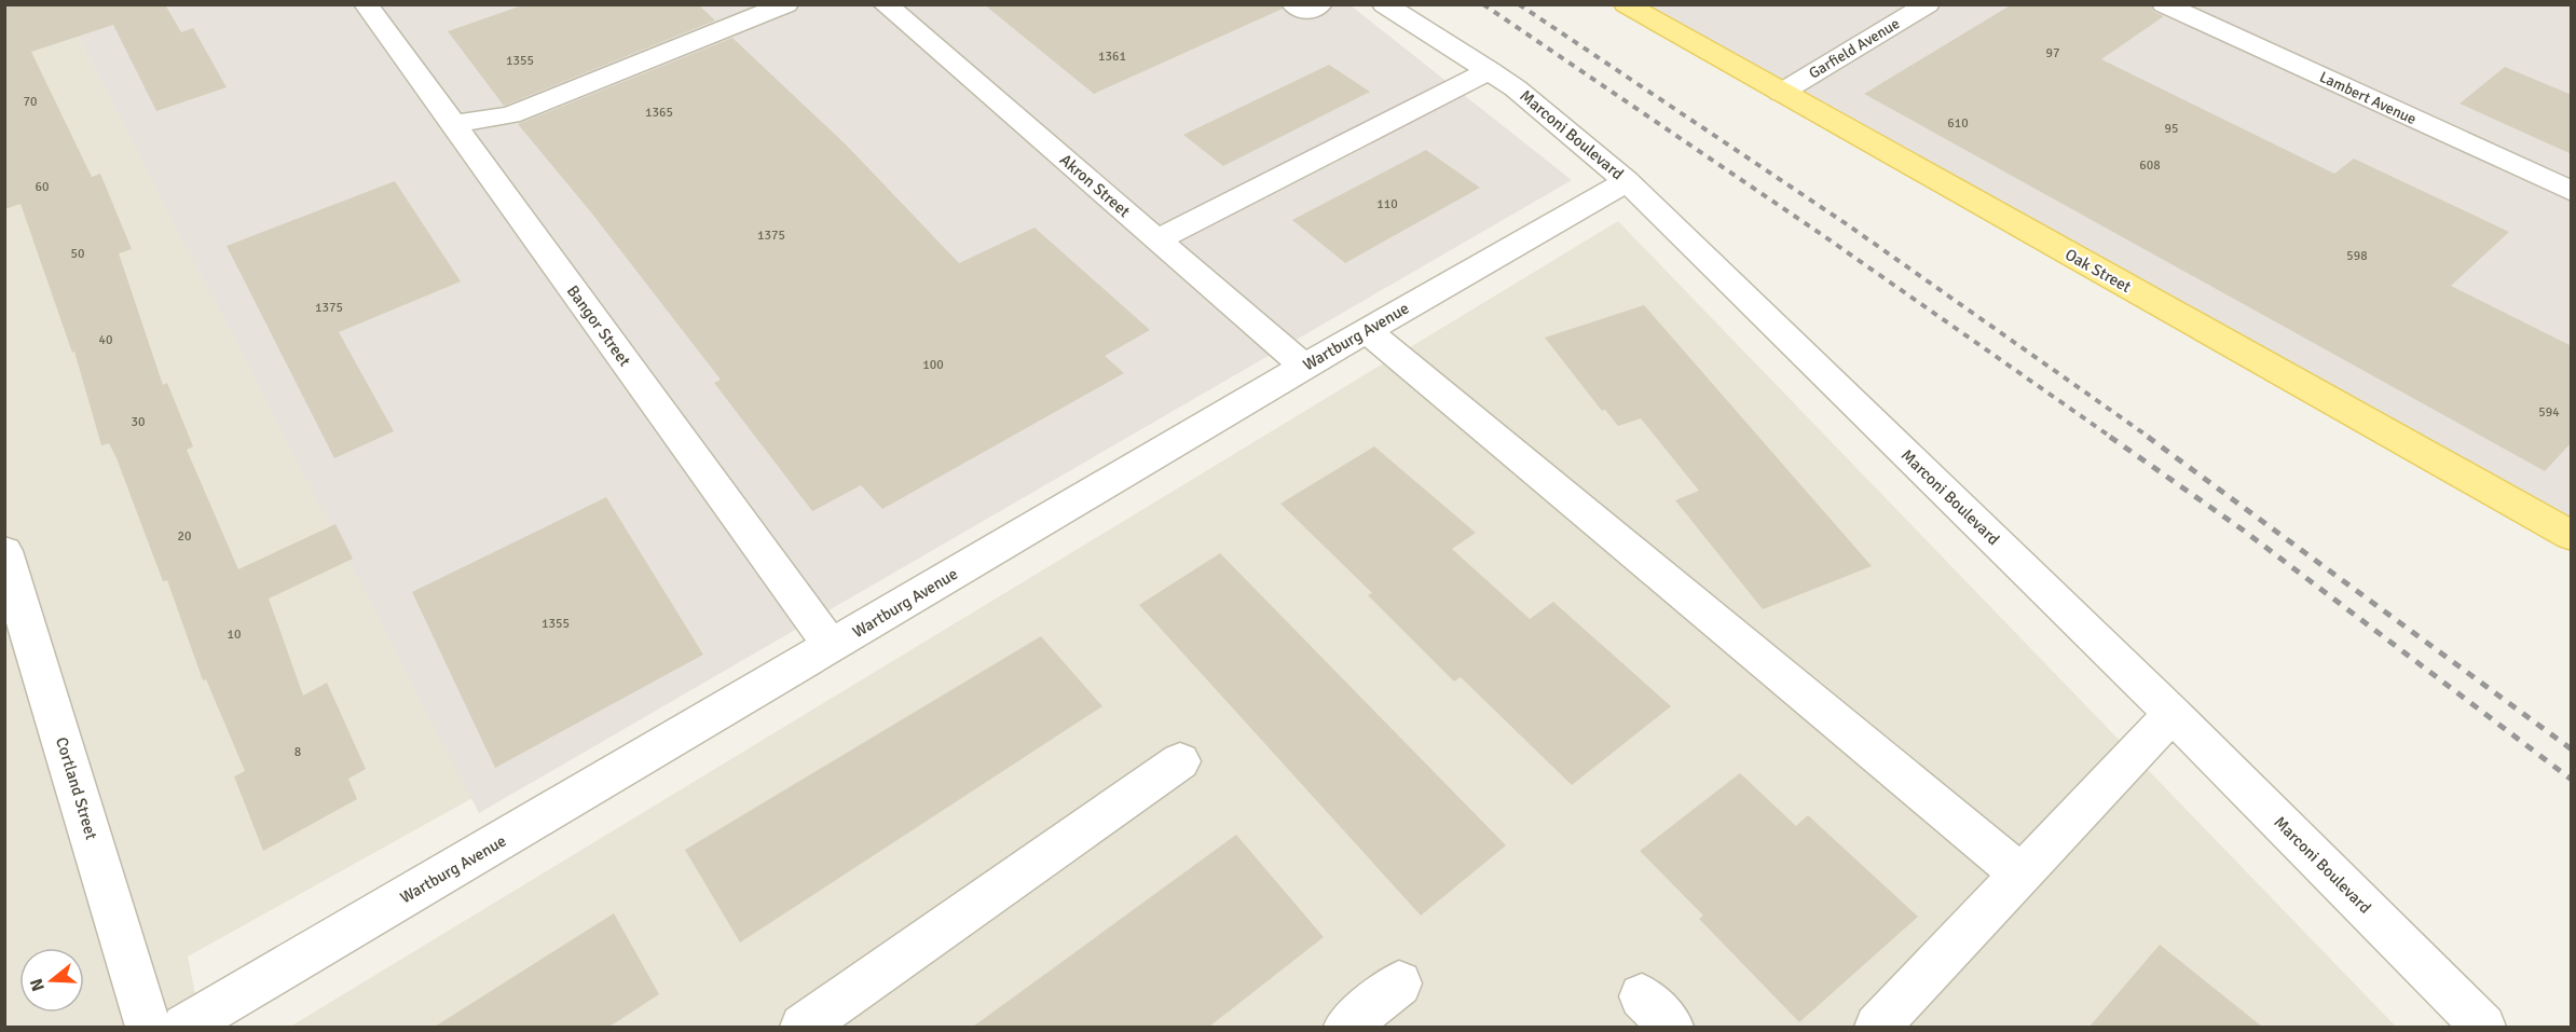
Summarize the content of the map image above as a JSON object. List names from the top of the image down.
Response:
{
  "streets": {
    "main road": ["Oak Street"],
    "street": [
      "Garfield Avenue",
      "Lambert Avenue",
      "Marconi Boulevard",
      "Akron Street",
      "Bangor Street",
      "Wartburg Avenue",
      "Cortland Street"
    ]
  },
  "crossings": [
    ["Garfield Avenue", "Oak Street"],
    ["Marconi Boulevard", "Wartburg Avenue"],
    ["Akron Street", "Wartburg Avenue"],
    ["Bangor Street", "Wartburg Avenue"]
  ],
  "house_numbers": [
    "97",
    "1361",
    "1355",
    "70",
    "1365",
    "610",
    "95",
    "608",
    "60",
    "110",
    "1375",
    "50",
    "598",
    "1375",
    "40",
    "100",
    "594",
    "30",
    "20",
    "1355",
    "10",
    "8"
  ],
  "north": "left"
}
